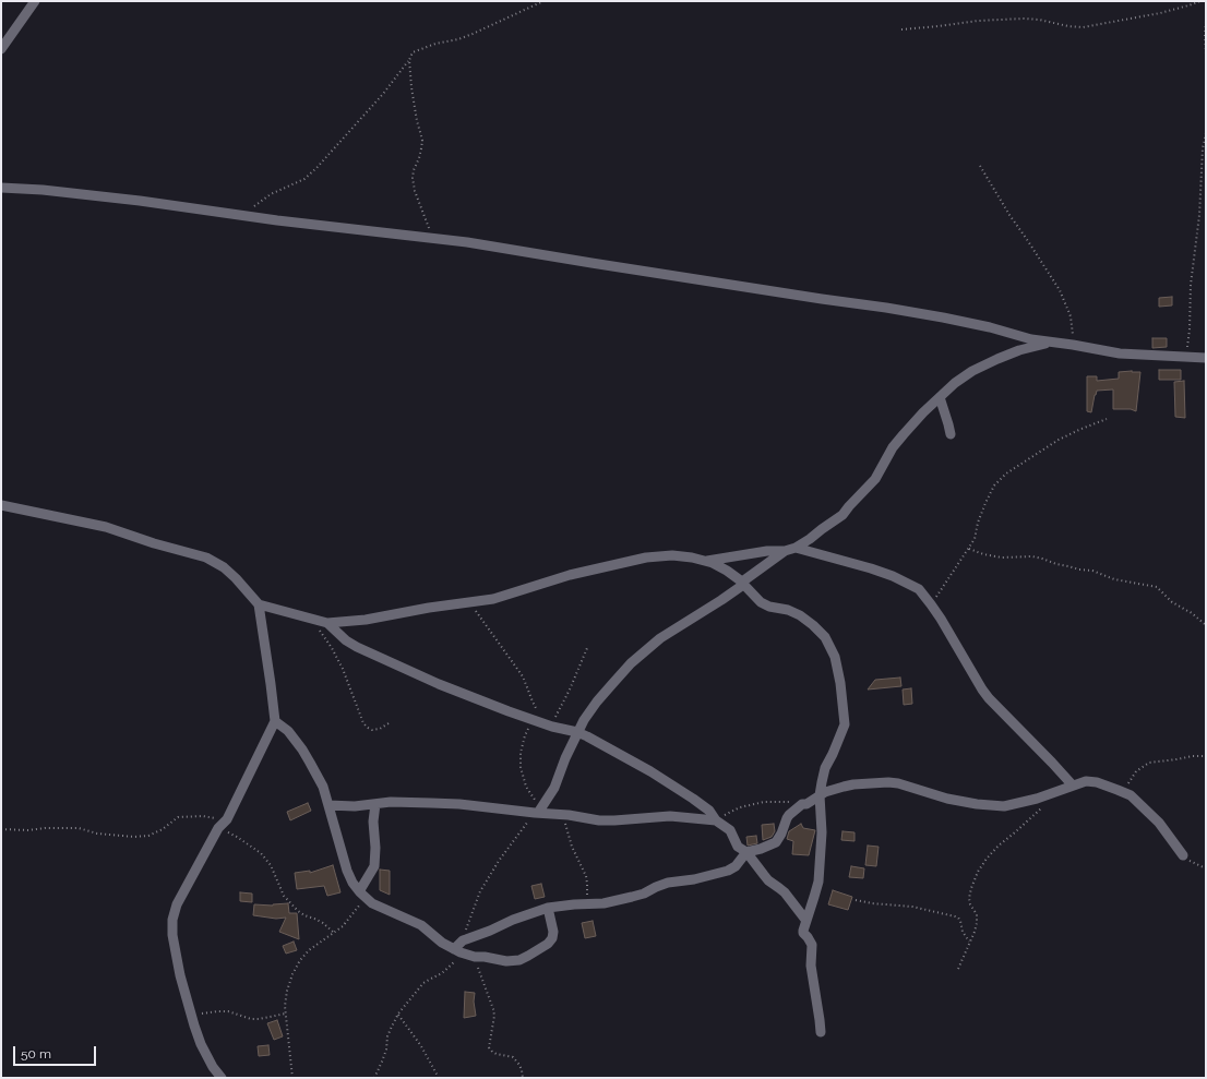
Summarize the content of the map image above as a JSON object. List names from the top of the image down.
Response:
{
  "scale_bar": "50 m"
}
